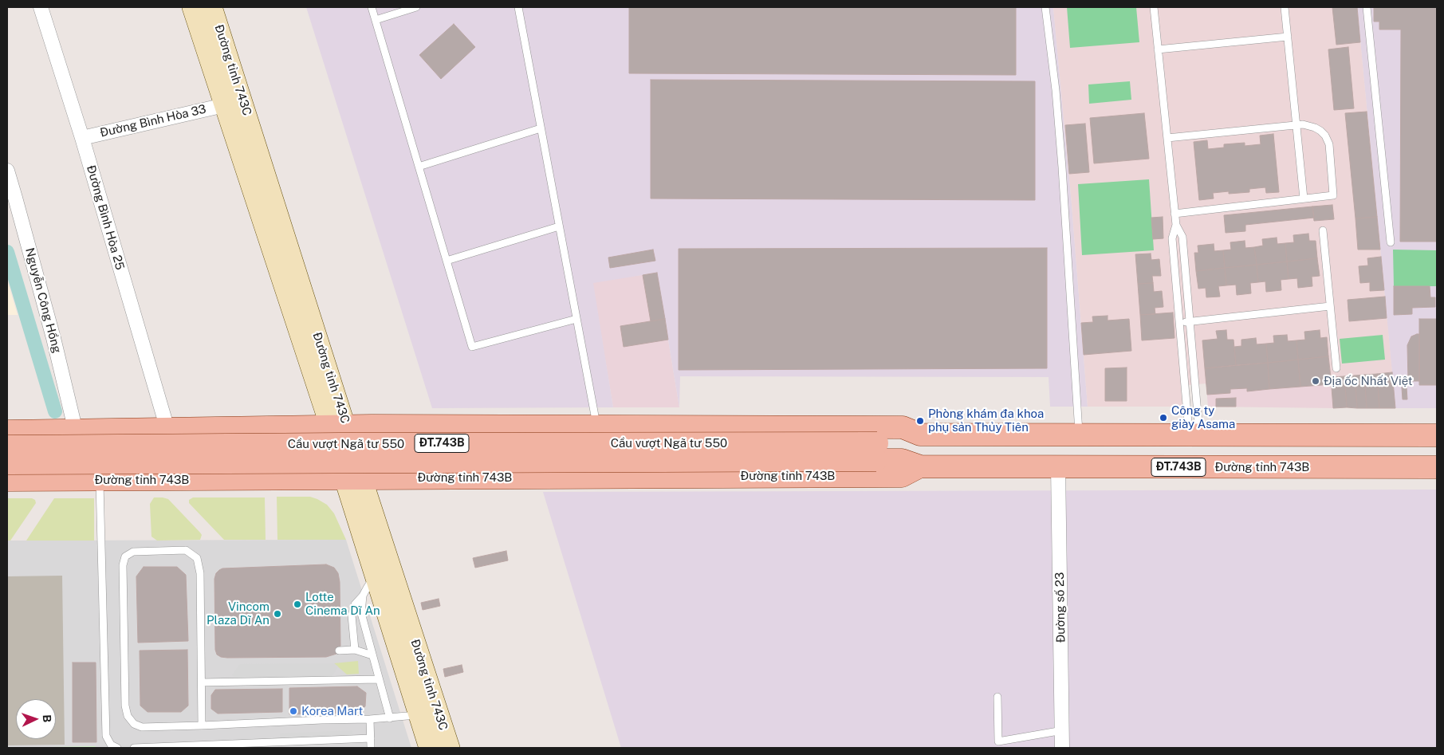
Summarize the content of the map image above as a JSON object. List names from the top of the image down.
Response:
{
  "streets": {
    "main road": [
      "Đường tỉnh 743C",
      "ĐT.743B",
      "Cầu vượt Ngã tư 550",
      "Đường tỉnh 743B"
    ],
    "street": [
      "Đường Bình Hòa 33",
      "Đường Bình Hòa 25",
      "Nguyễn Công Hồng",
      "Đường số 23"
    ]
  },
  "crossings": [
    ["Đường tỉnh 743C", "Đường Bình Hòa 33"],
    ["Đường tỉnh 743C", "ĐT.743B"],
    ["Đường tỉnh 743C", "Đường tỉnh 743B"],
    ["Đường Bình Hòa 33", "Đường Bình Hòa 25"],
    ["Đường Bình Hòa 25", "ĐT.743B"],
    ["Nguyễn Công Hồng", "ĐT.743B"],
    ["ĐT.743B", "Cầu vượt Ngã tư 550"],
    ["ĐT.743B", "Đường tỉnh 743B"],
    ["Cầu vượt Ngã tư 550", "Đường tỉnh 743B"],
    ["Đường tỉnh 743B", "Đường số 23"]
  ],
  "places": [
    "Địa ốc Nhất Việt",
    "Công ty giày Asama",
    "Phòng khám đa khoa phụ sản Thủy Tiên",
    "Lotte Cinema Dĩ An",
    "Vincom Plaza Dĩ An",
    "Korea Mart"
  ],
  "north": "right"
}
